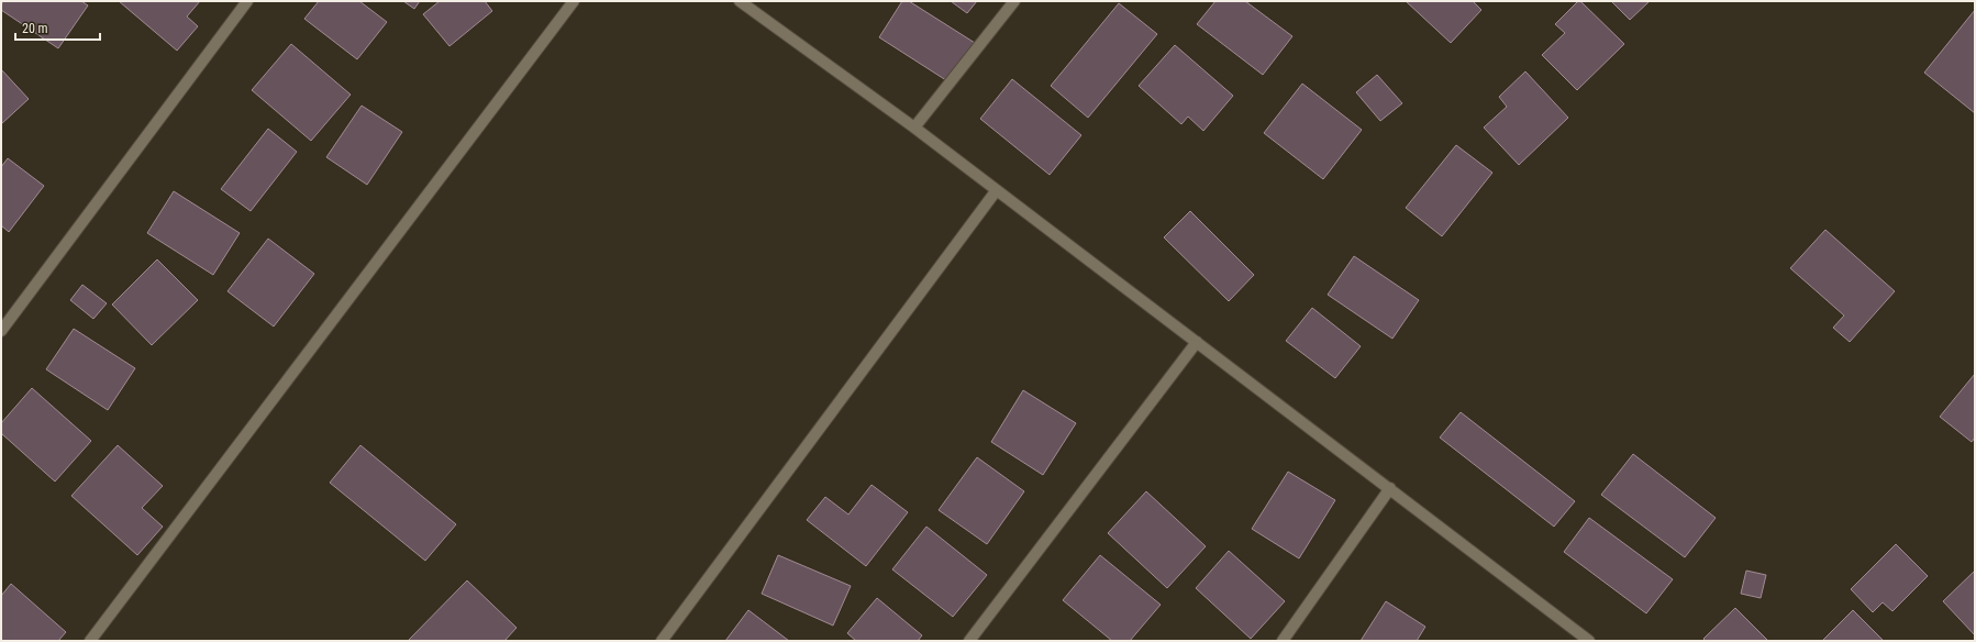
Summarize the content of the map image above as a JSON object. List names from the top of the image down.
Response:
{
  "scale_bar": "20 m"
}
